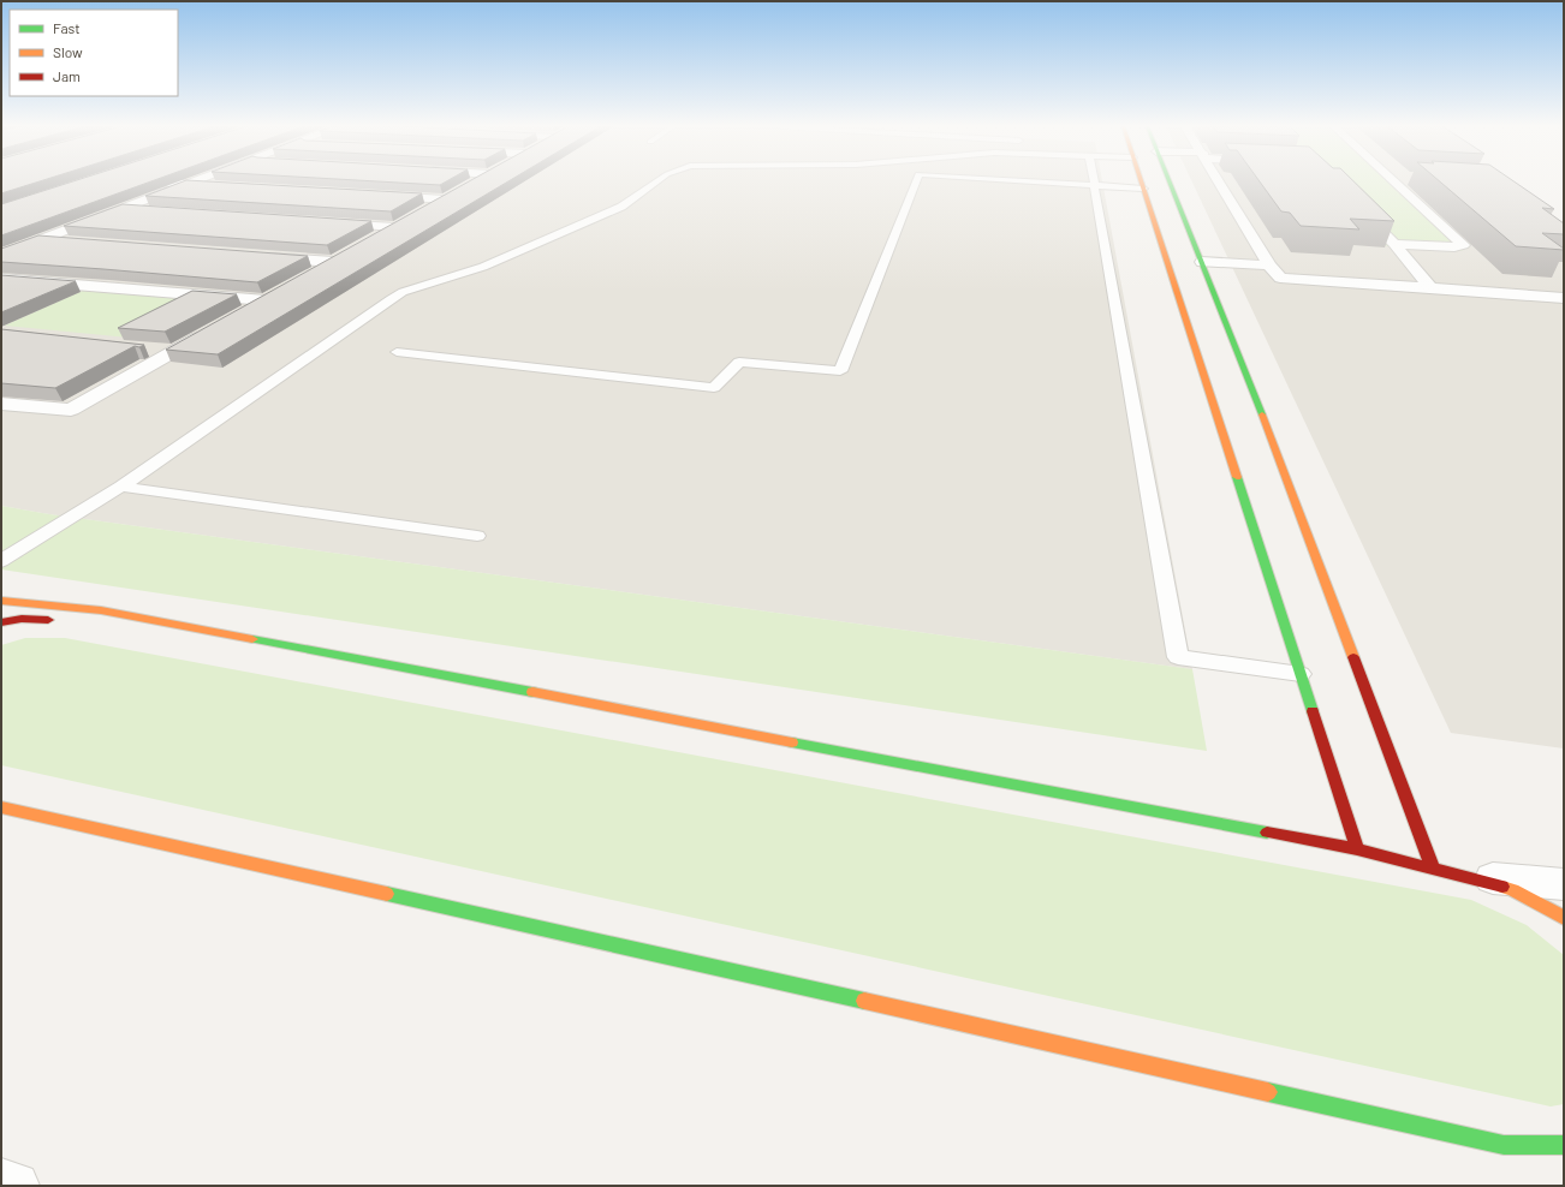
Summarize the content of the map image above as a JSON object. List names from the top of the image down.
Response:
{
  "legend": ["Fast", "Slow", "Jam"]
}
